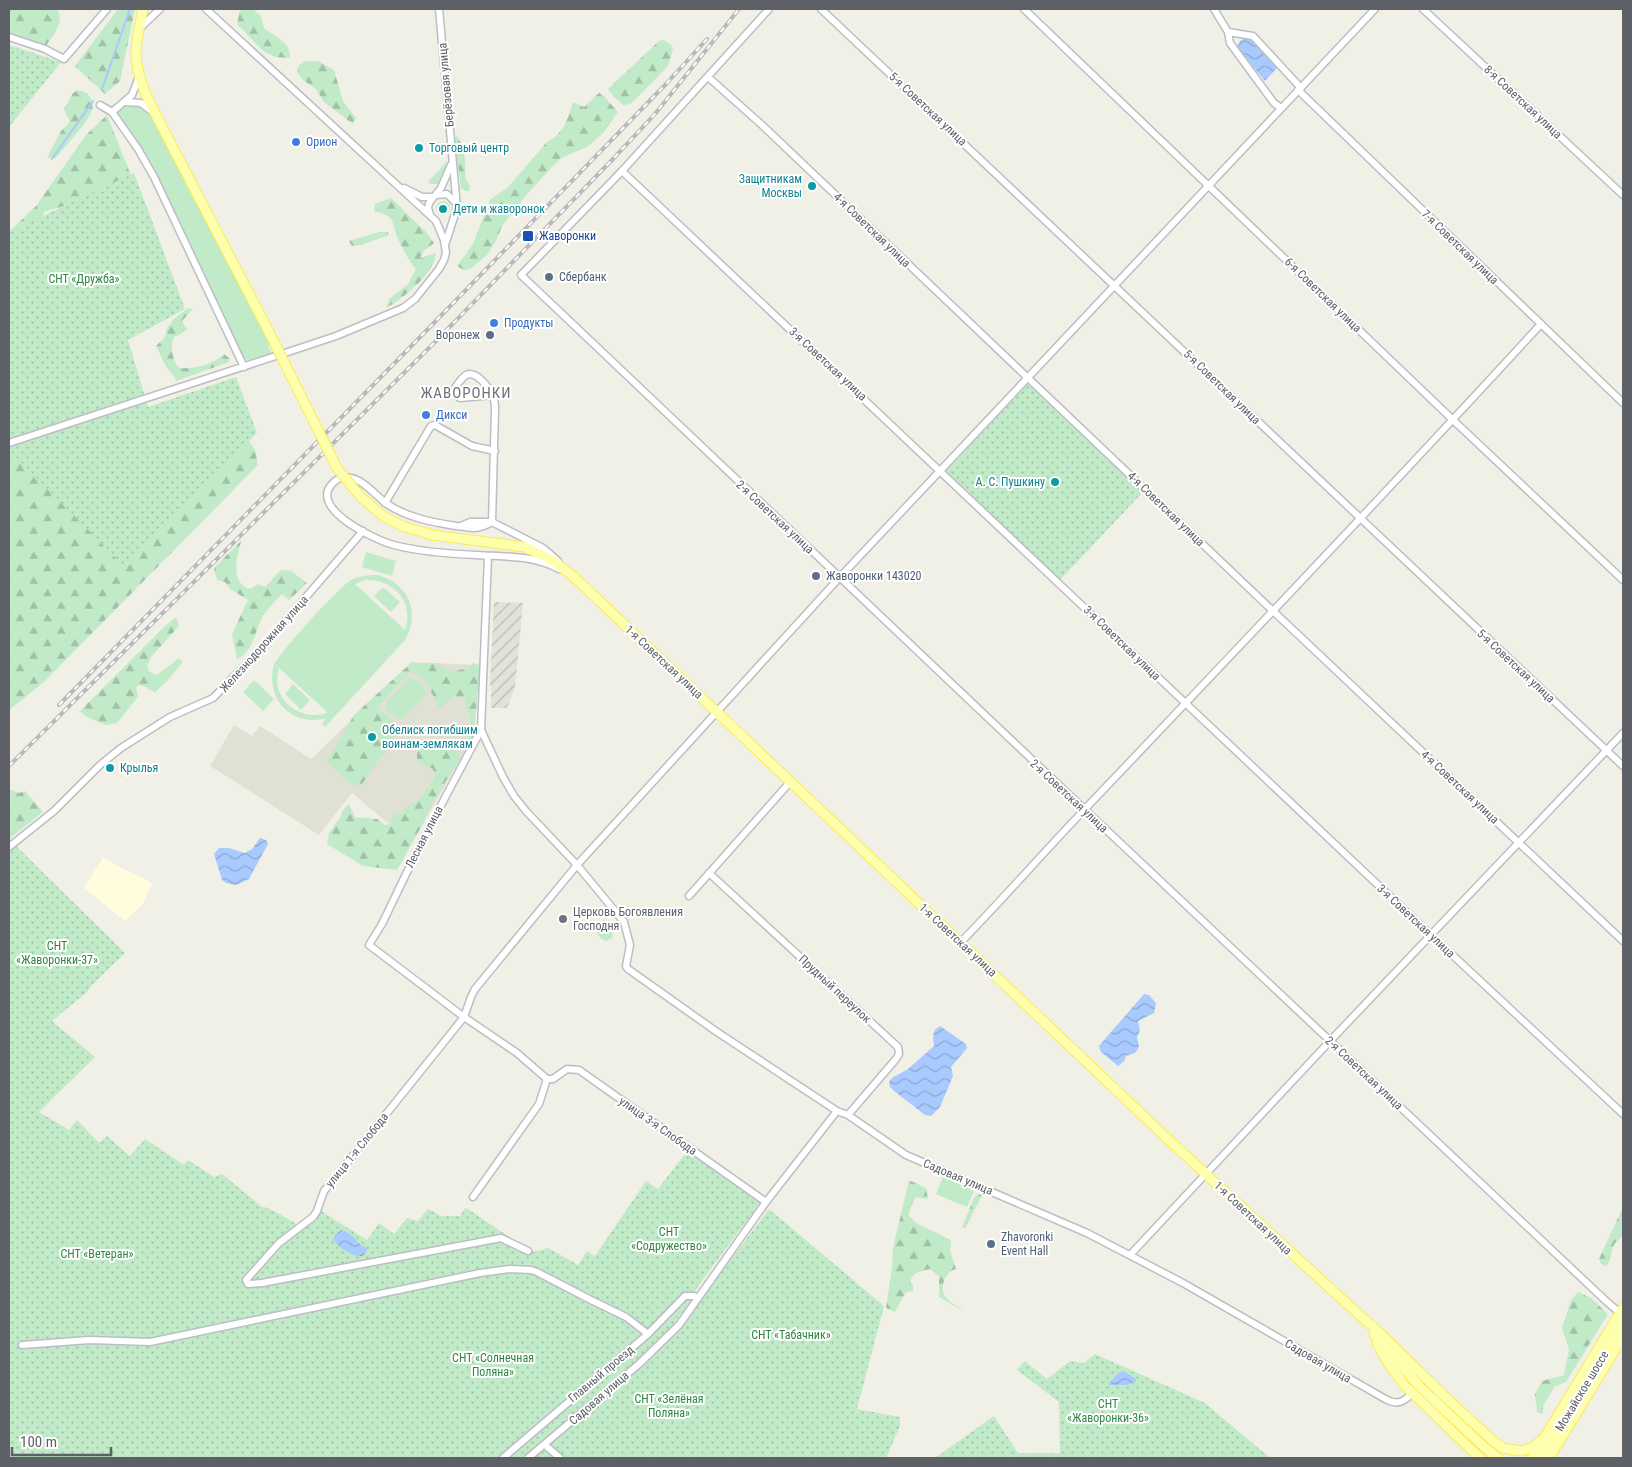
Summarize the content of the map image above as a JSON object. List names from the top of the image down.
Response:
{
  "streets": {
    "main road": ["1-я Советская улица", "Можайское шоссе"],
    "street": [
      "Берёзовая улица",
      "8-я Советская улица",
      "5-я Советская улица",
      "4-я Советская улица",
      "7-я Советская улица",
      "6-я Советская улица",
      "3-я Советская улица",
      "2-я Советская улица",
      "Железнодорожная улица",
      "Лесная улица",
      "Прудный переулок",
      "улица 3-я Слобода",
      "улица 1-я Слобода",
      "Садовая улица",
      "Главный проезд"
    ]
  },
  "crossings": [
    ["3-я Советская улица", "2-я Советская улица"],
    ["Лесная улица", "улица 1-я Слобода"],
    ["Лесная улица", "Садовая улица"],
    ["Прудный переулок", "Садовая улица"],
    ["улица 3-я Слобода", "Садовая улица"],
    ["Садовая улица", "Главный проезд"]
  ],
  "districts": ["ЖАВОРОНКИ"],
  "parks": [
    "СНТ «Дружба»",
    "СНТ «Жаворонки-37»",
    "СНТ «Содружество»",
    "СНТ «Ветеран»",
    "СНТ «Табачник»",
    "СНТ «Солнечная Поляна»",
    "СНТ «Зелёная Поляна»",
    "СНТ «Жаворонки-36»"
  ],
  "places": {
    "other": [
      "Орион",
      "Торговый центр",
      "Защитникам Москвы",
      "Дети и жаворонок",
      "Сбербанк",
      "Продукты",
      "Воронеж",
      "Дикси",
      "А. С. Пушкину",
      "Жаворонки 143020",
      "Обелиск погибшим воинам-землякам",
      "Крылья",
      "Церковь Богоявления Господня",
      "Zhavoronki Event Hall"
    ],
    "transit": ["Жаворонки"]
  },
  "scale_bar": "100 m"
}
